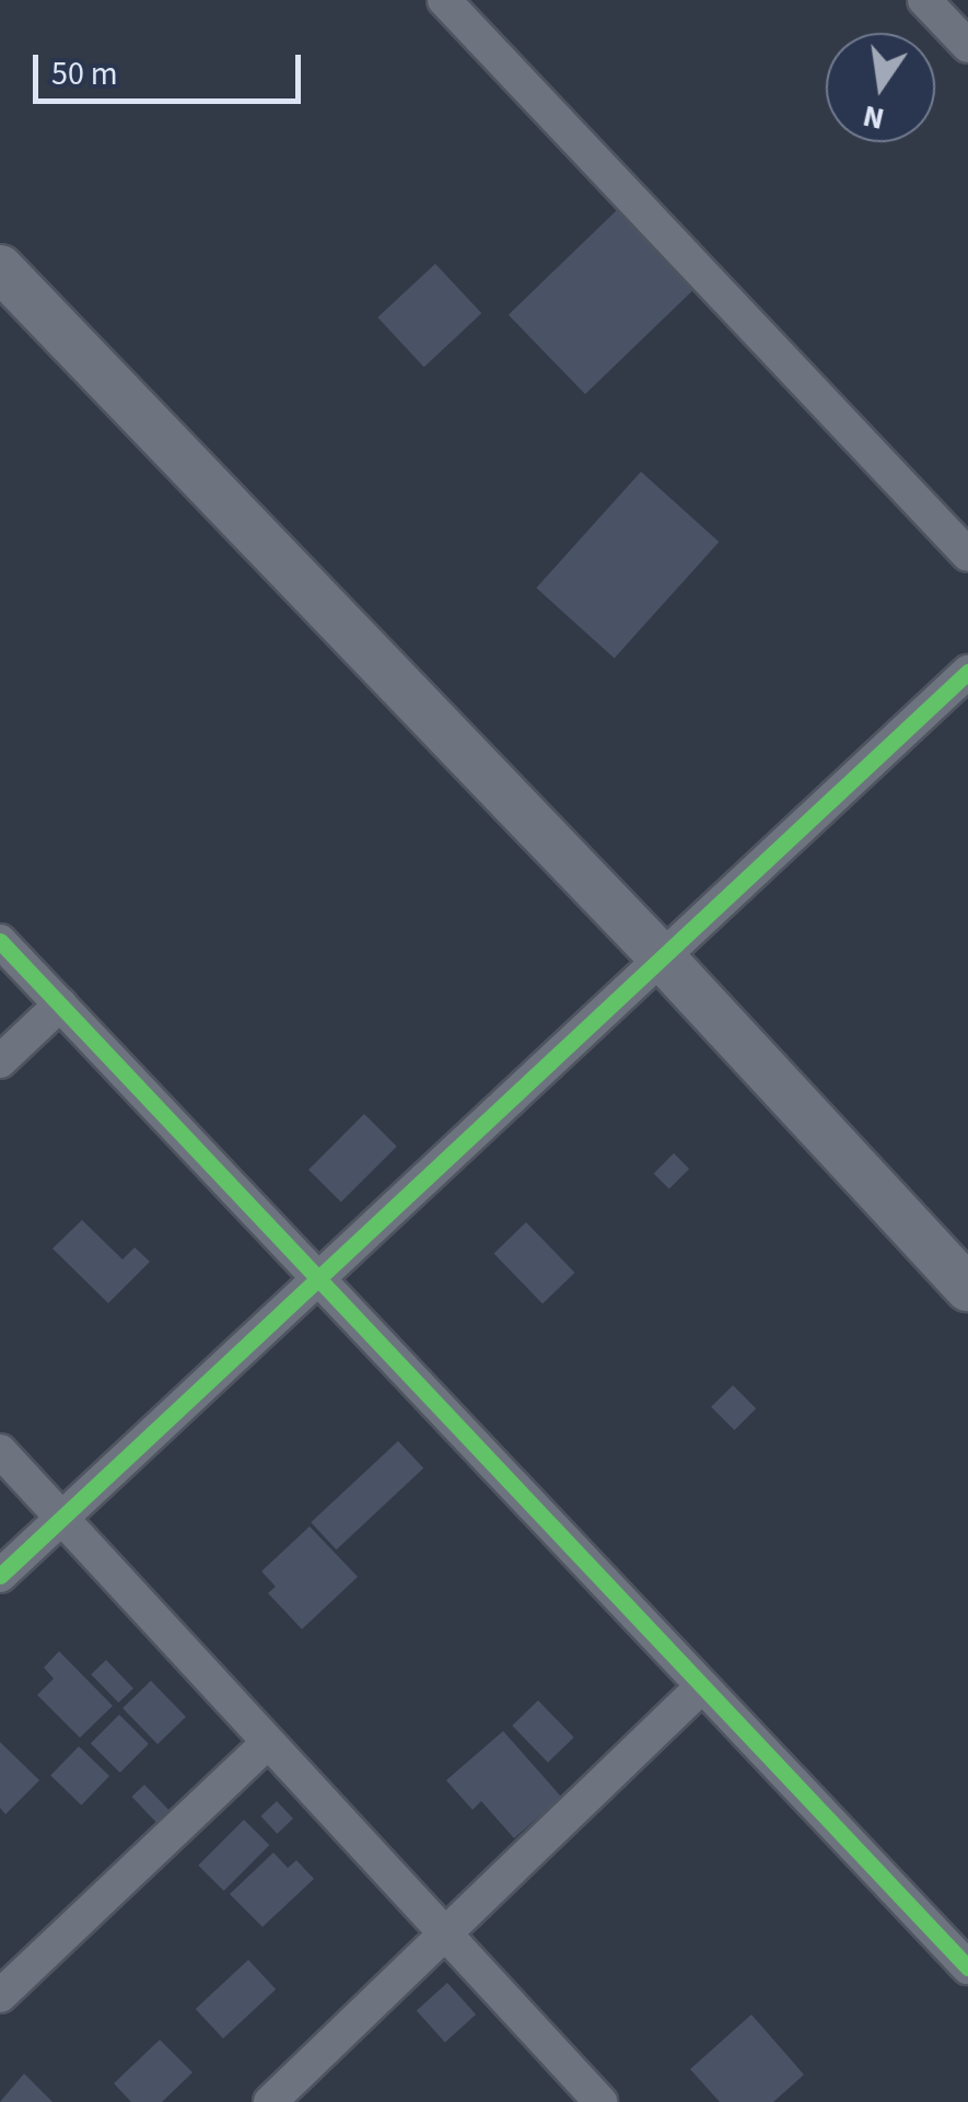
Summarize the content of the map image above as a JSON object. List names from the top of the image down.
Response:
{
  "scale_bar": "50 m",
  "north": "bottom"
}
